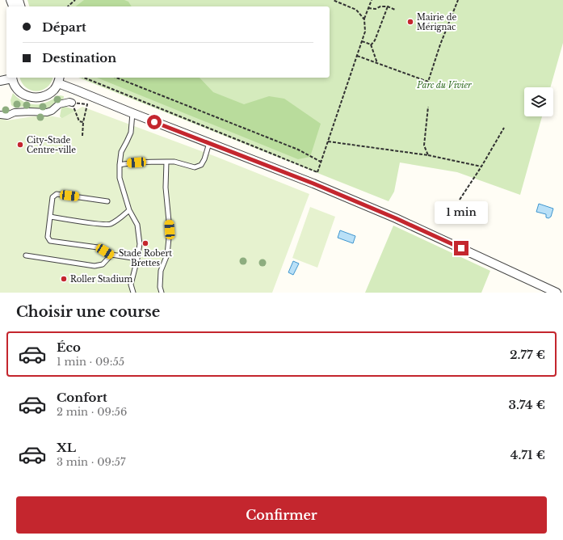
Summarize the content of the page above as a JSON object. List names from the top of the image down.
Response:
{
  "parks": ["Parc du Vivier"],
  "places": [
    "Mairie de Mérignac",
    "City-Stade Centre-ville",
    "Stade Robert Brettes",
    "Roller Stadium"
  ],
  "page": {
    "banner": ["Départ", "Destination"],
    "bubble": "1 min",
    "heading": "Choisir une course",
    "list": [
      {
        "name": "Éco",
        "note": "1 min · 09:55",
        "value": "2.77 €"
      },
      {
        "name": "Confort",
        "note": "2 min · 09:56",
        "value": "3.74 €"
      },
      {
        "name": "XL",
        "note": "3 min · 09:57",
        "value": "4.71 €"
      }
    ],
    "buttons": "Confirmer"
  }
}
